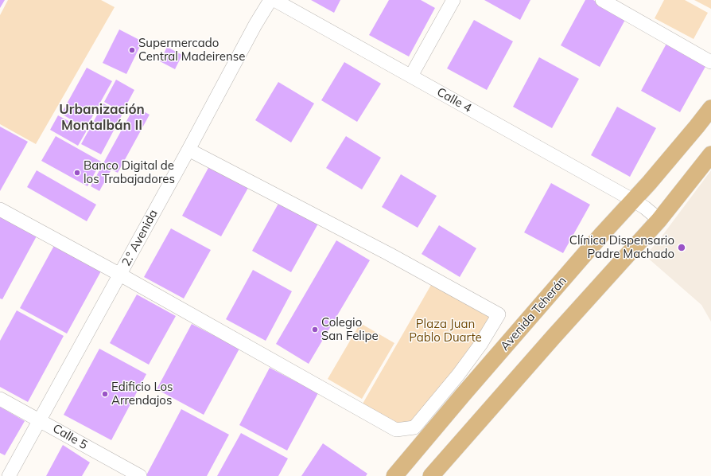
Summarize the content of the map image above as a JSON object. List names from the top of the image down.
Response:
{
  "streets": {
    "main road": ["Avenida Teherán"],
    "street": ["Calle 4", "2.° Avenida", "Calle 5"]
  },
  "crossings": [
    ["Calle 4", "Avenida Teherán"],
    ["2.° Avenida", "Calle 5"]
  ],
  "districts": ["Urbanización Montalbán II"],
  "parks": ["Plaza Juan Pablo Duarte"],
  "places": [
    "Supermercado Central Madeirense",
    "Banco Digital de los Trabajadores",
    "Clínica Dispensario Padre Machado",
    "Colegio San Felipe",
    "Edificio Los Arrendajos"
  ]
}
